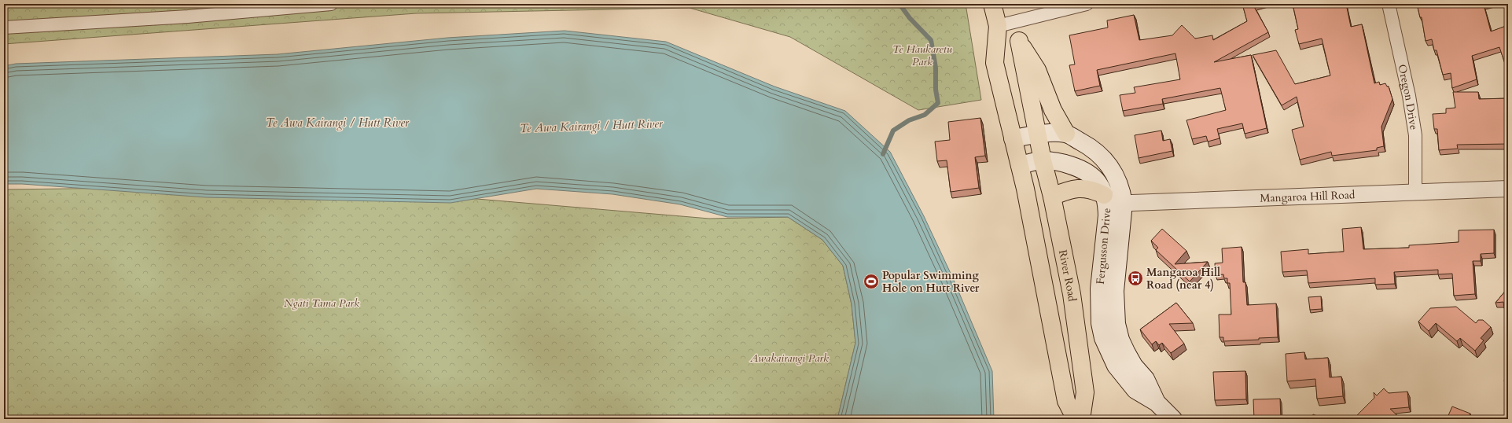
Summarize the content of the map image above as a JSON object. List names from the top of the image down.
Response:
{
  "streets": {
    "highway": ["River Road"],
    "main road": ["Fergusson Drive"],
    "street": ["Oregon Drive", "Mangaroa Hill Road"]
  },
  "crossings": [
    ["Oregon Drive", "Mangaroa Hill Road"],
    ["Mangaroa Hill Road", "Fergusson Drive"],
    ["Fergusson Drive", "River Road"]
  ],
  "water": ["Te Awa Kairangi / Hutt River"],
  "parks": ["Te Haukaretu Park", "Ngāti Tama Park", "Awakairangi Park"],
  "places": {
    "bus stop": ["Mangaroa Hill Road (near 4)"],
    "sports": ["Popular Swimming Hole on Hutt River"]
  }
}
